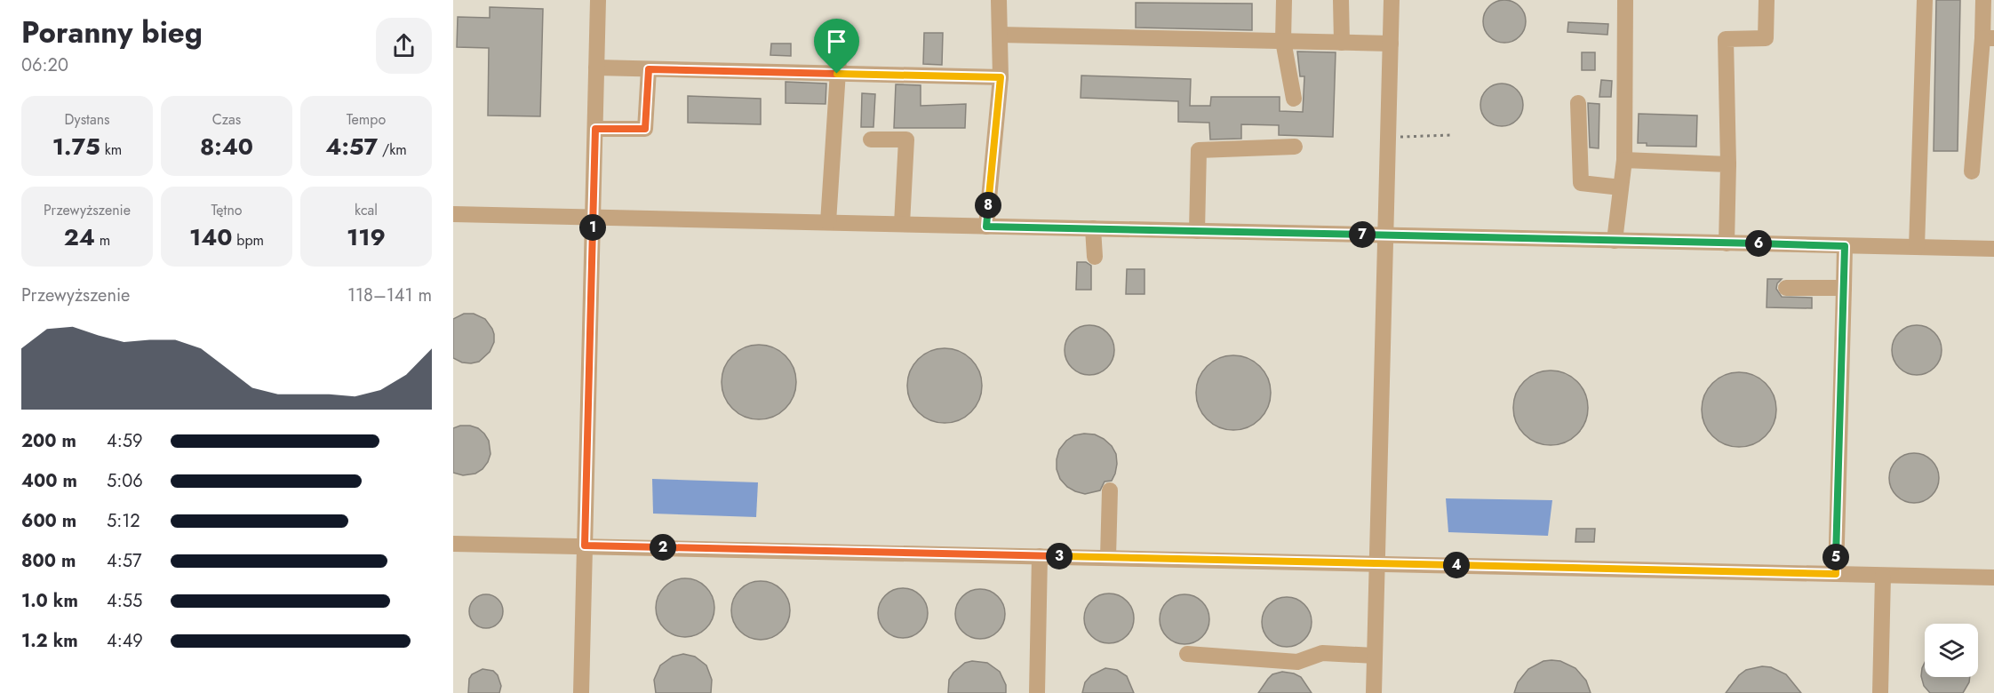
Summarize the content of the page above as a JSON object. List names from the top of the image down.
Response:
{
  "page": {
    "heading": ["Poranny bieg", "06:20"],
    "stats": [
      ["Dystans", "1.75 km"],
      ["Czas", "8:40"],
      ["Tempo", "4:57 /km"],
      ["Przewyższenie", "24 m"],
      ["Tętno", "140 bpm"],
      ["kcal", "119"]
    ],
    "pins": [
      "8",
      "1",
      "7",
      "6",
      "2",
      "3",
      "5",
      "4"
    ],
    "chart": ["Przewyższenie", "118–141 m"],
    "list": [
      {
        "name": "200 m",
        "note": "4:59"
      },
      {
        "name": "400 m",
        "note": "5:06"
      },
      {
        "name": "600 m",
        "note": "5:12"
      },
      {
        "name": "800 m",
        "note": "4:57"
      },
      {
        "name": "1.0 km",
        "note": "4:55"
      },
      {
        "name": "1.2 km",
        "note": "4:49"
      }
    ]
  }
}
